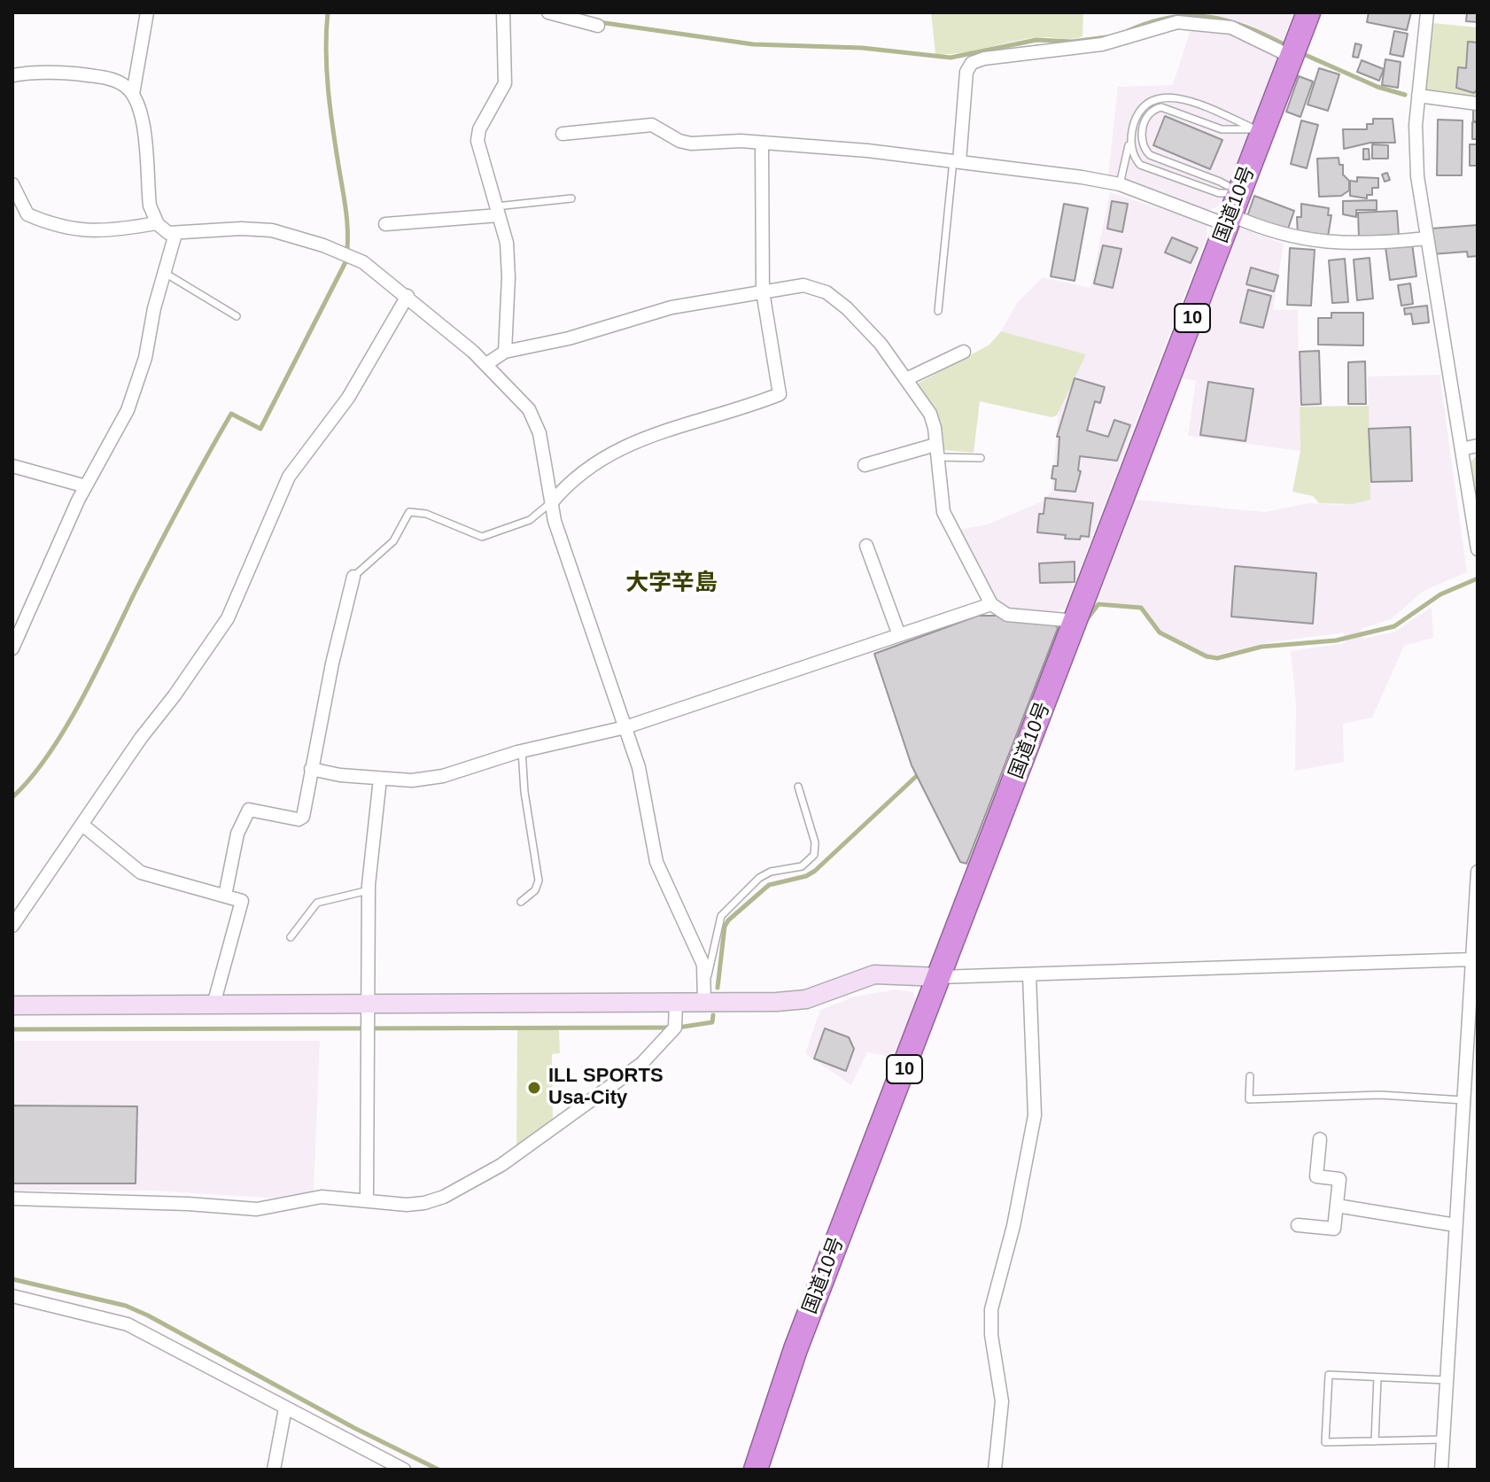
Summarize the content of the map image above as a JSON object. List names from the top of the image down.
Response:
{
  "streets": {
    "highway": ["国道10号", "10"]
  },
  "districts": ["大字辛島"],
  "places": ["ILL SPORTS Usa-City"]
}
